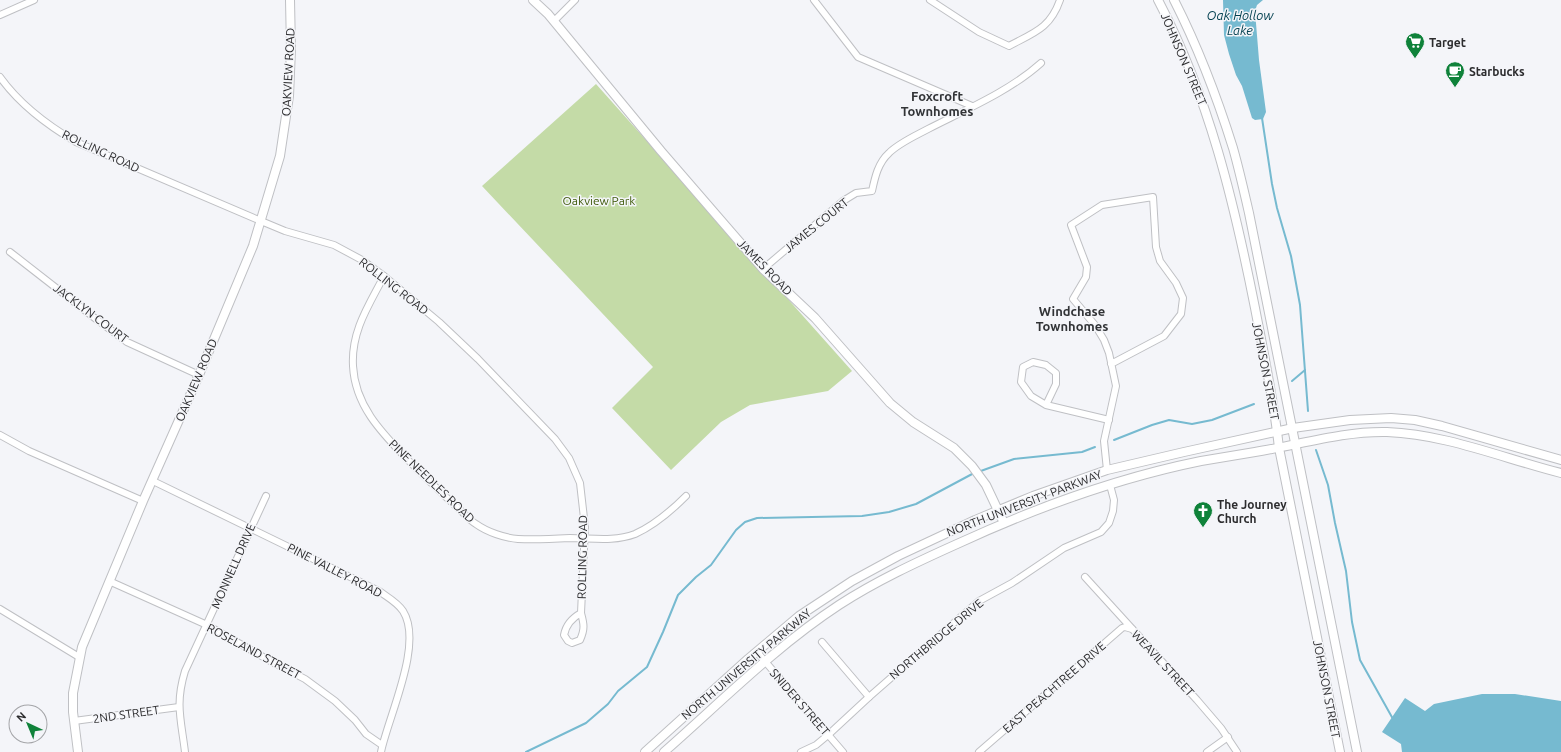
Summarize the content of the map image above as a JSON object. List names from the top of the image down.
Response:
{
  "streets": {
    "main road": [
      "JOHNSON STREET",
      "OAKVIEW ROAD",
      "JAMES ROAD",
      "NORTH UNIVERSITY PARKWAY"
    ],
    "street": [
      "ROLLING ROAD",
      "JAMES COURT",
      "JACKLYN COURT",
      "PINE NEEDLES ROAD",
      "MONNELL DRIVE",
      "PINE VALLEY ROAD",
      "NORTHBRIDGE DRIVE",
      "ROSELAND STREET",
      "WEAVIL STREET",
      "EAST PEACHTREE DRIVE",
      "SNIDER STREET",
      "2ND STREET"
    ]
  },
  "crossings": [
    ["JOHNSON STREET", "NORTH UNIVERSITY PARKWAY"],
    ["OAKVIEW ROAD", "ROLLING ROAD"],
    ["OAKVIEW ROAD", "JACKLYN COURT"],
    ["OAKVIEW ROAD", "PINE VALLEY ROAD"],
    ["OAKVIEW ROAD", "ROSELAND STREET"],
    ["OAKVIEW ROAD", "2ND STREET"],
    ["ROLLING ROAD", "PINE NEEDLES ROAD"],
    ["JAMES COURT", "JAMES ROAD"],
    ["JAMES ROAD", "NORTH UNIVERSITY PARKWAY"],
    ["NORTH UNIVERSITY PARKWAY", "NORTHBRIDGE DRIVE"],
    ["NORTH UNIVERSITY PARKWAY", "SNIDER STREET"],
    ["MONNELL DRIVE", "PINE VALLEY ROAD"],
    ["MONNELL DRIVE", "ROSELAND STREET"],
    ["MONNELL DRIVE", "2ND STREET"],
    ["PINE VALLEY ROAD", "ROSELAND STREET"],
    ["NORTHBRIDGE DRIVE", "SNIDER STREET"],
    ["WEAVIL STREET", "EAST PEACHTREE DRIVE"]
  ],
  "districts": ["Foxcroft Townhomes", "Windchase Townhomes"],
  "water": ["Oak Hollow Lake"],
  "parks": ["Oakview Park"],
  "places": {
    "supermarket": ["Target"],
    "cafe": ["Starbucks"],
    "church": ["The Journey Church"]
  },
  "north": "top left"
}
